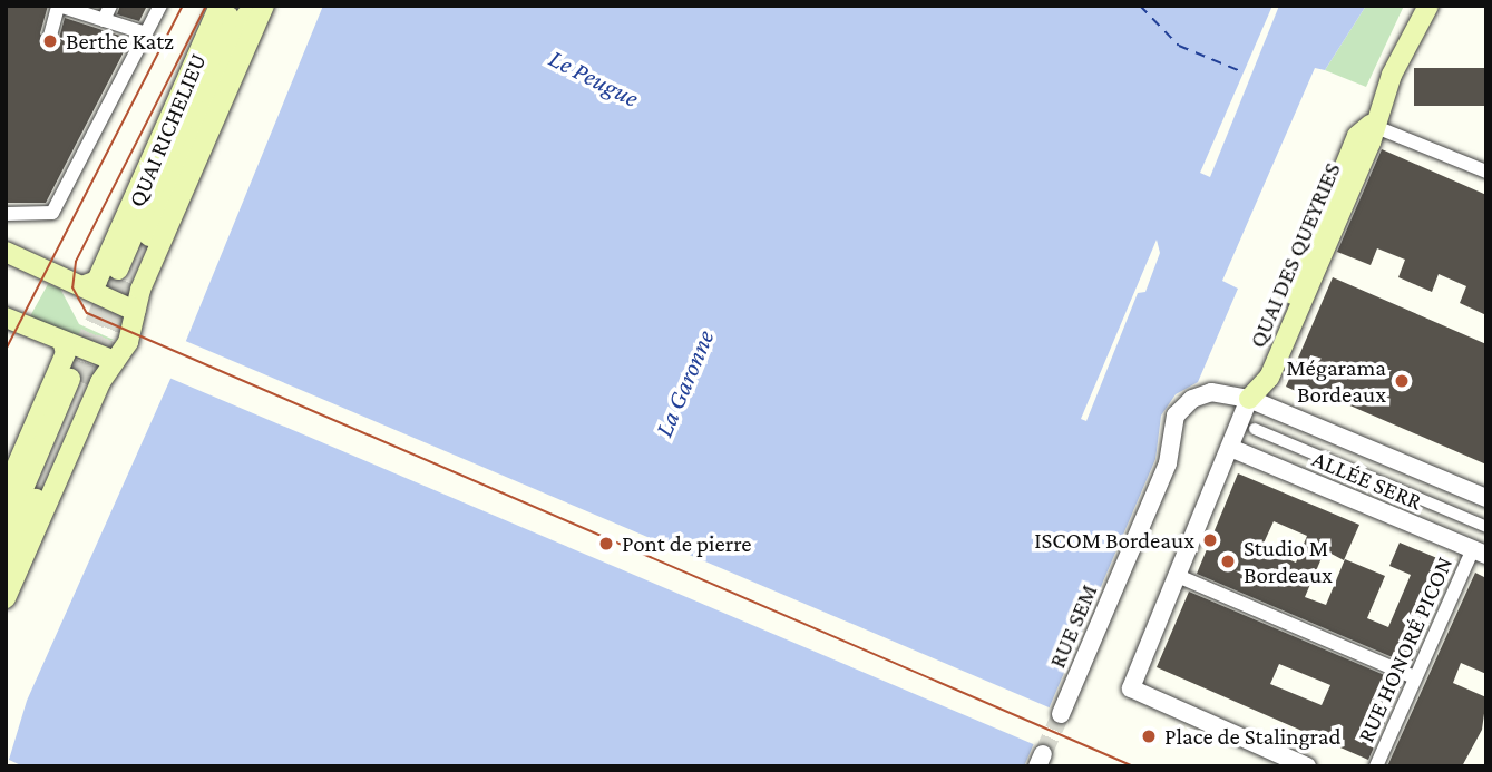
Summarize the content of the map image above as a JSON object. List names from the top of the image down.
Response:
{
  "streets": {
    "main road": ["QUAI RICHELIEU", "QUAI DES QUEYRIES"],
    "street": ["ALLÉE SERR", "RUE SEM", "RUE HONORÉ PICON"]
  },
  "crossings": [
    ["QUAI DES QUEYRIES", "ALLÉE SERR"],
    ["QUAI DES QUEYRIES", "RUE SEM"],
    ["ALLÉE SERR", "RUE SEM"],
    ["ALLÉE SERR", "RUE HONORÉ PICON"]
  ],
  "water": ["Le Peugue", "La Garonne"],
  "places": [
    "Berthe Katz",
    "Mégarama Bordeaux",
    "ISCOM Bordeaux",
    "Pont de pierre",
    "Studio M Bordeaux",
    "Place de Stalingrad"
  ]
}
